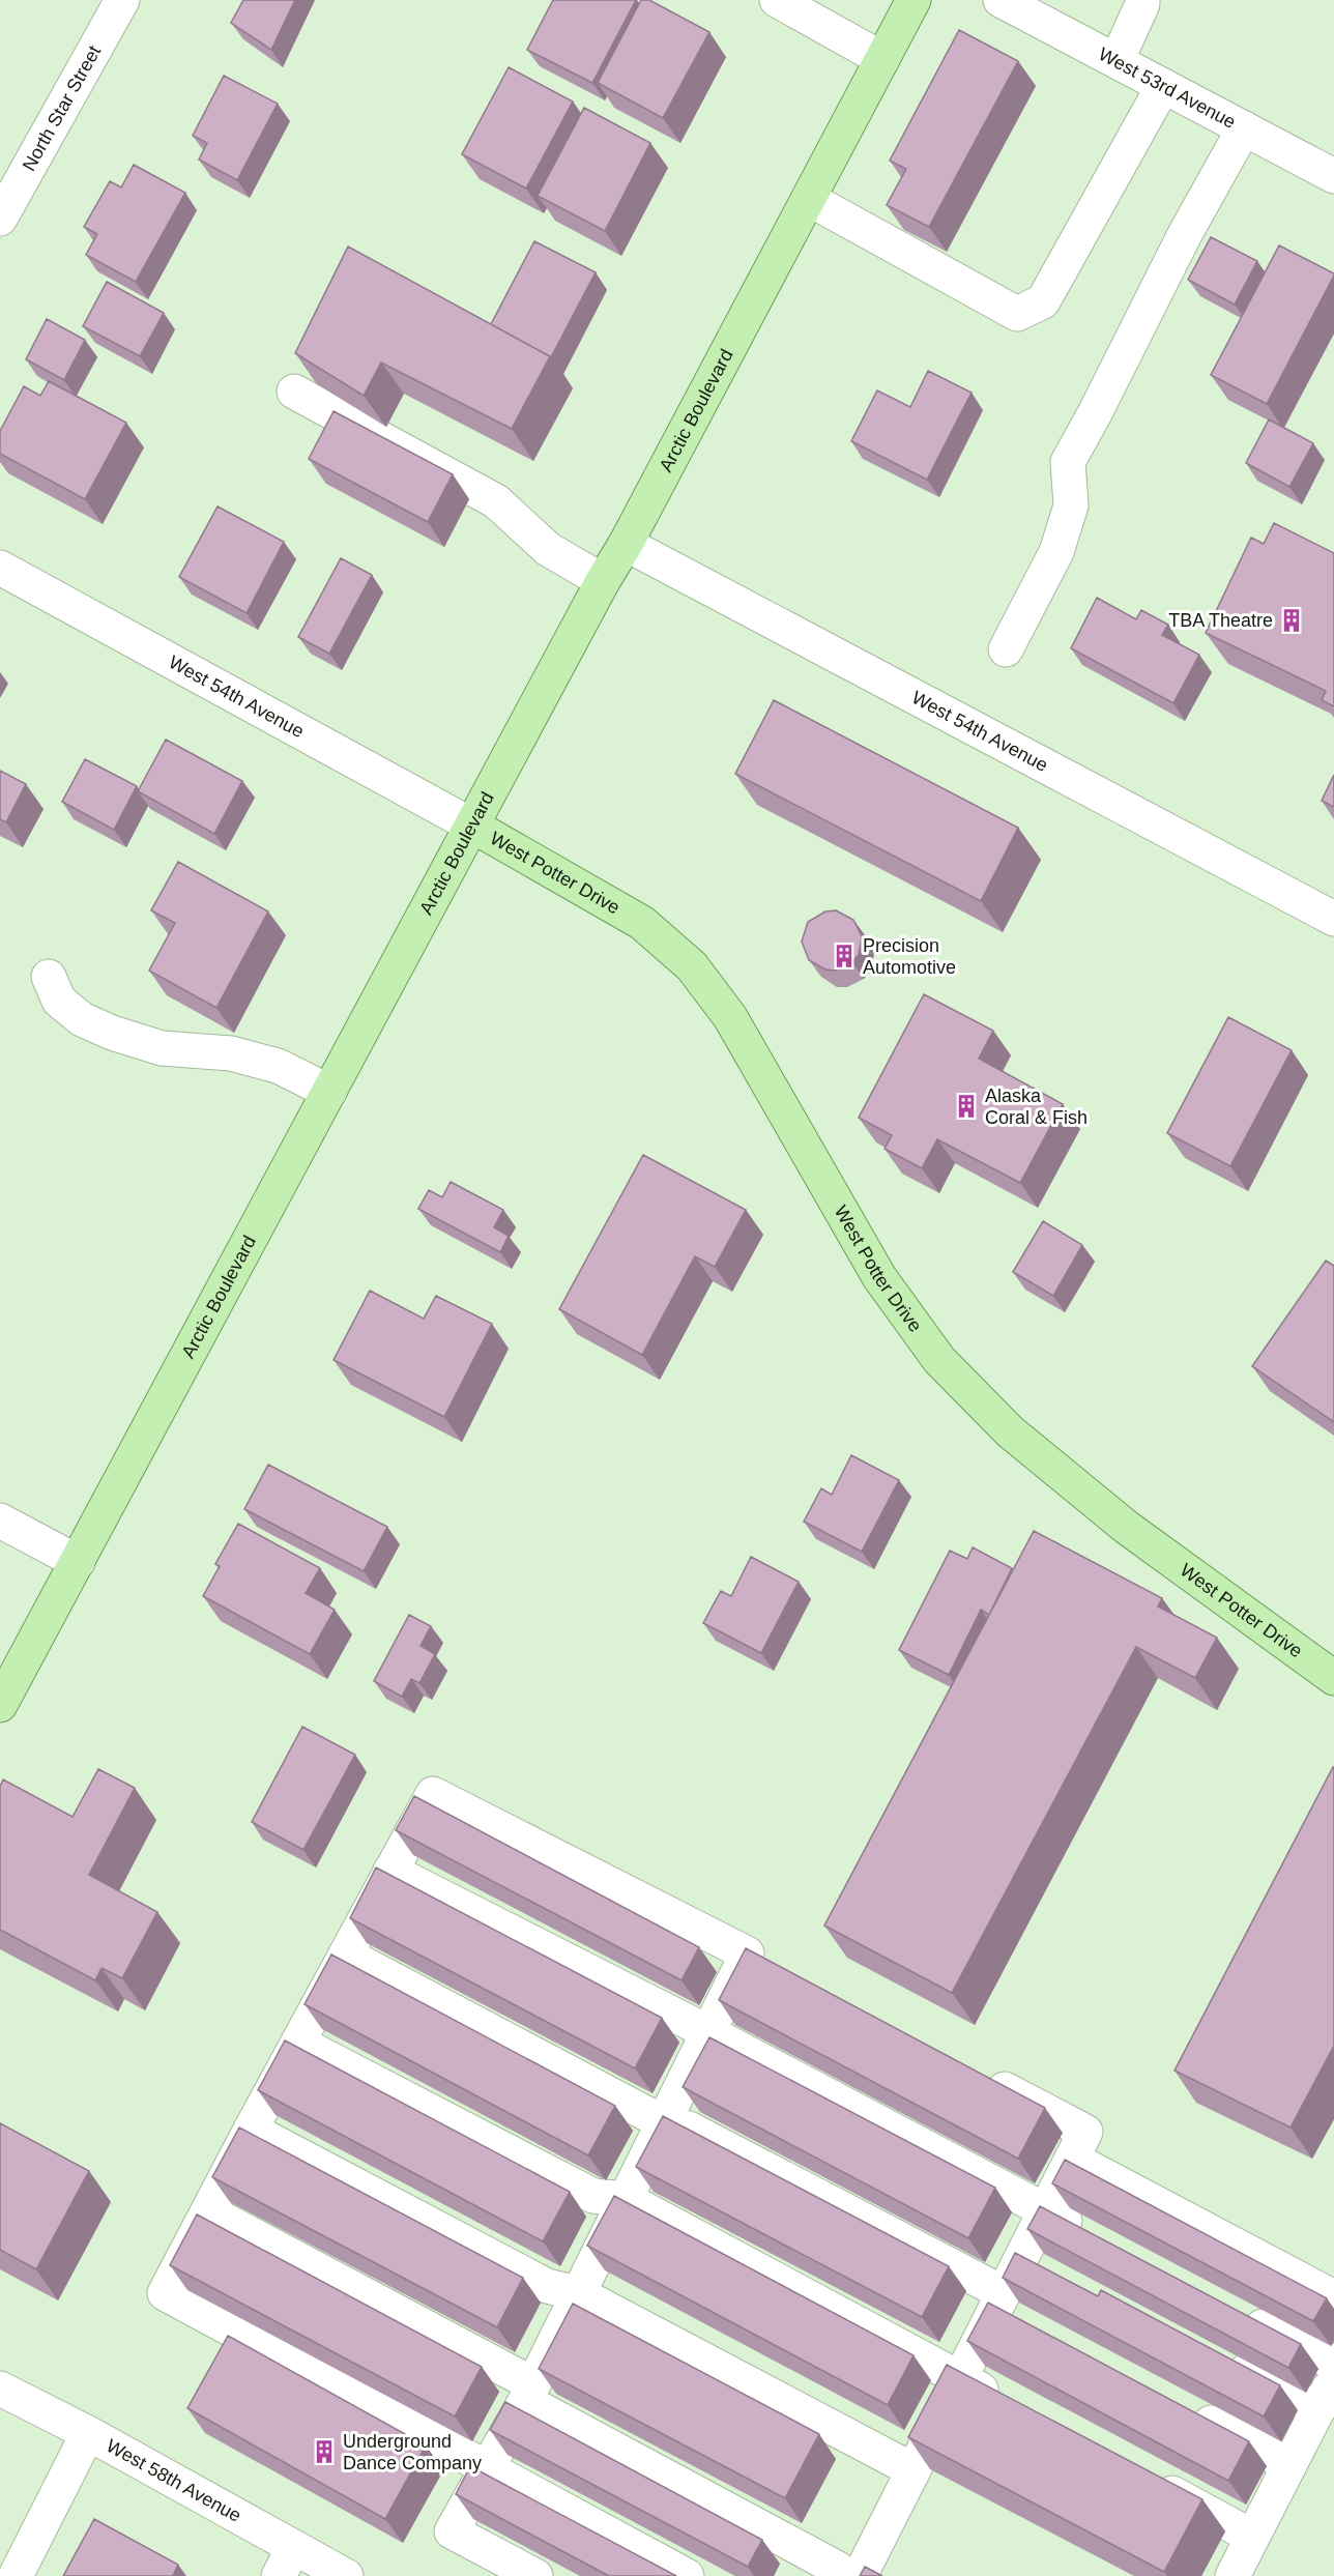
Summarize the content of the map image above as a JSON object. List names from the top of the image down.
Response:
{
  "streets": {
    "main road": ["Arctic Boulevard", "West Potter Drive"],
    "street": [
      "West 53rd Avenue",
      "North Star Street",
      "West 54th Avenue",
      "West 58th Avenue"
    ]
  },
  "crossings": [
    ["Arctic Boulevard", "West 54th Avenue"],
    ["Arctic Boulevard", "West Potter Drive"],
    ["West 54th Avenue", "West Potter Drive"]
  ],
  "places": {
    "building": [
      "TBA Theatre",
      "Precision Automotive",
      "Alaska Coral & Fish",
      "Underground Dance Company"
    ]
  }
}
